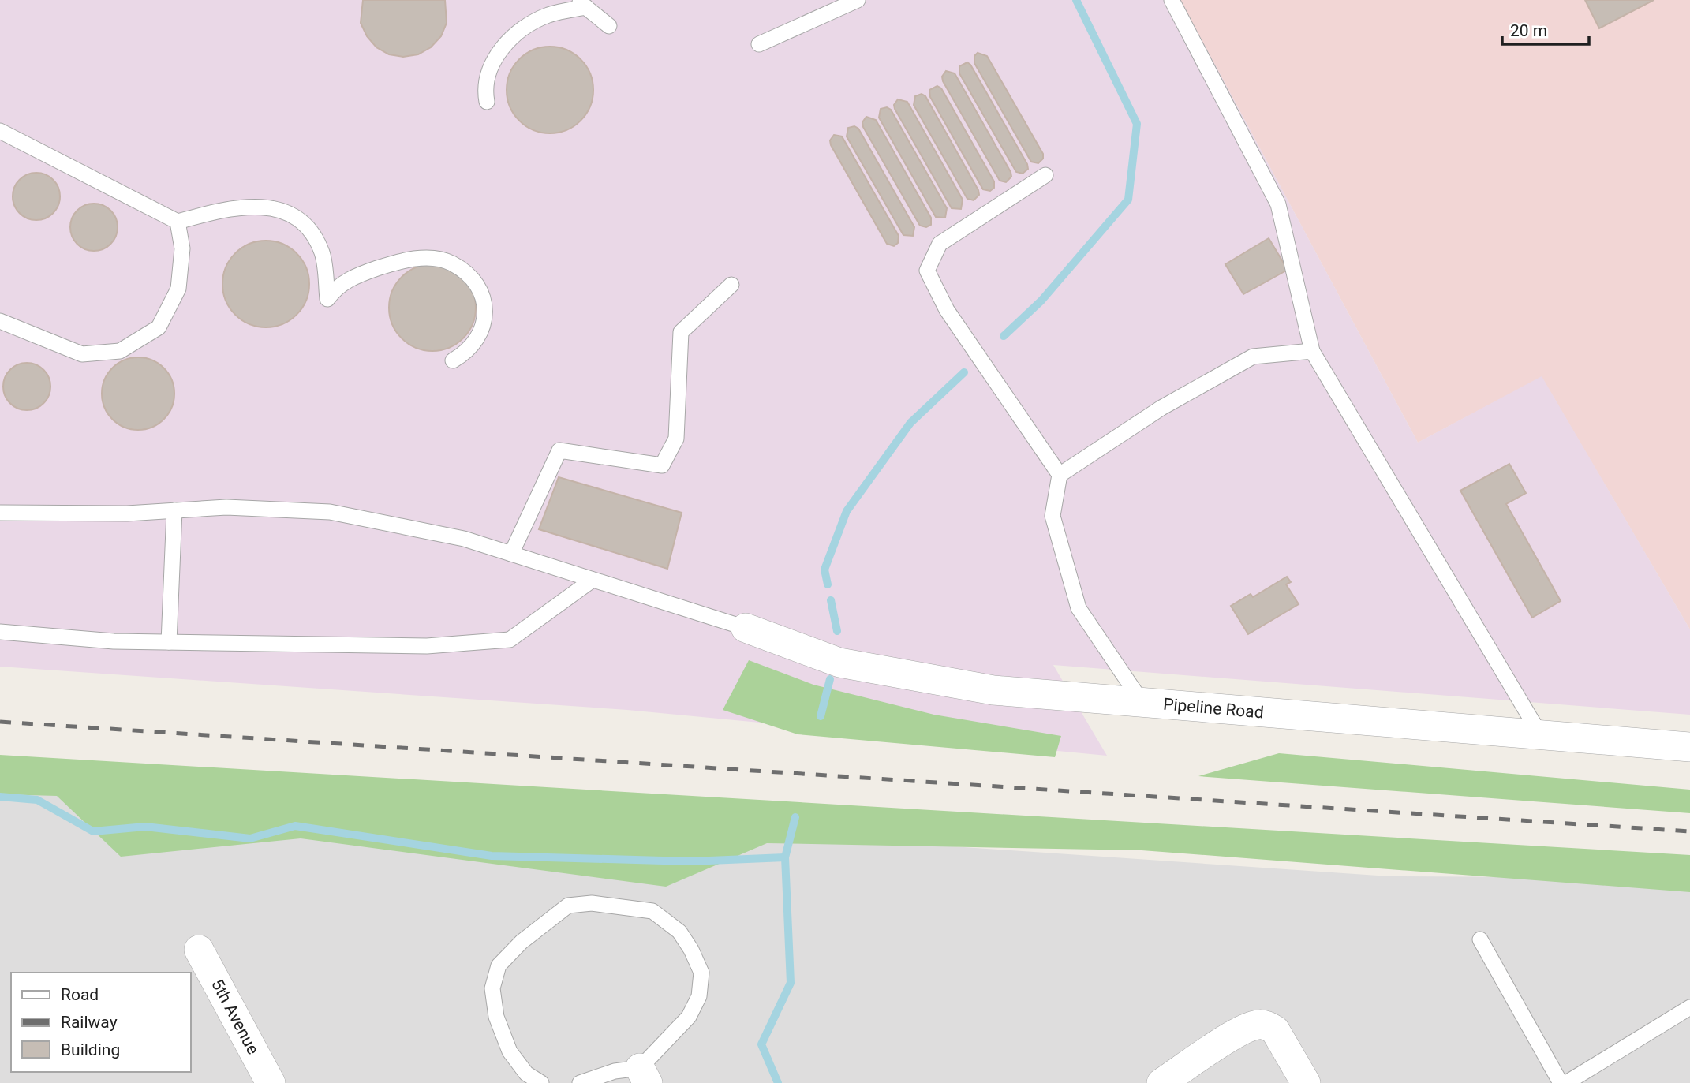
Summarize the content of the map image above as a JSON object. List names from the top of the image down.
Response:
{
  "streets": {
    "street": ["Pipeline Road", "5th Avenue"]
  },
  "legend": ["Road", "Railway", "Building"],
  "scale_bar": "20 m"
}
